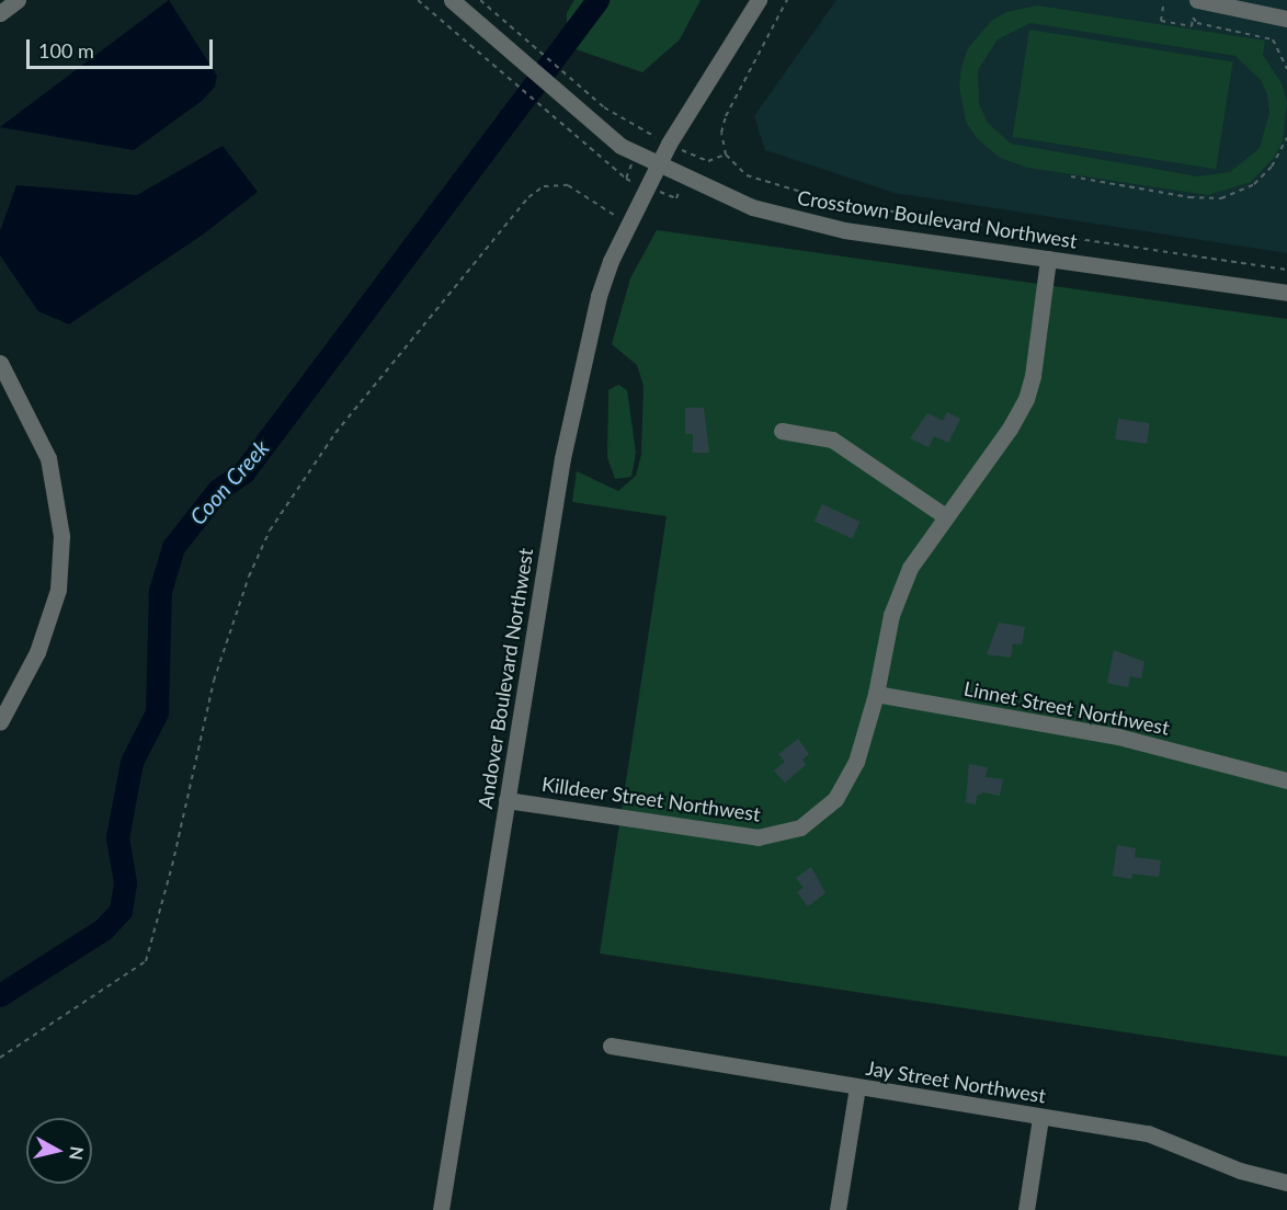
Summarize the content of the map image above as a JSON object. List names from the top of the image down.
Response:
{
  "streets": {
    "street": [
      "Crosstown Boulevard Northwest",
      "Andover Boulevard Northwest",
      "Linnet Street Northwest",
      "Killdeer Street Northwest",
      "Jay Street Northwest"
    ]
  },
  "crossings": [
    ["Crosstown Boulevard Northwest", "Andover Boulevard Northwest"],
    ["Andover Boulevard Northwest", "Killdeer Street Northwest"],
    ["Linnet Street Northwest", "Killdeer Street Northwest"]
  ],
  "water": ["Coon Creek"],
  "scale_bar": "100 m",
  "north": "right"
}
